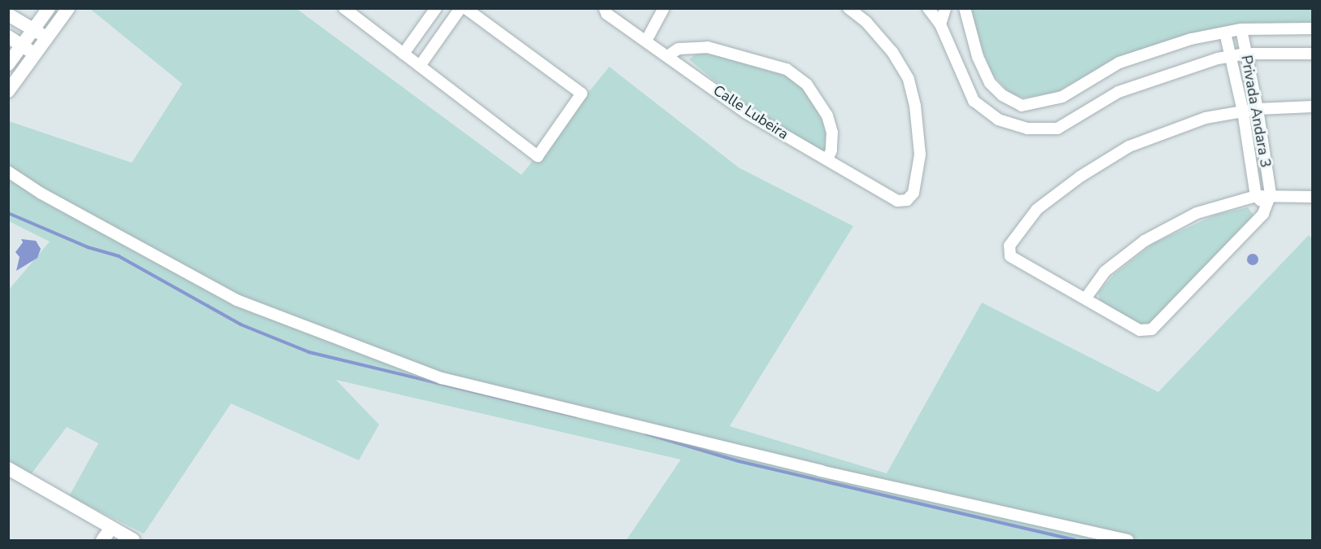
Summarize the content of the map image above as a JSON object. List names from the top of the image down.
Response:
{
  "streets": {
    "street": ["Privada Andara 3", "Calle Lubeira"]
  }
}
